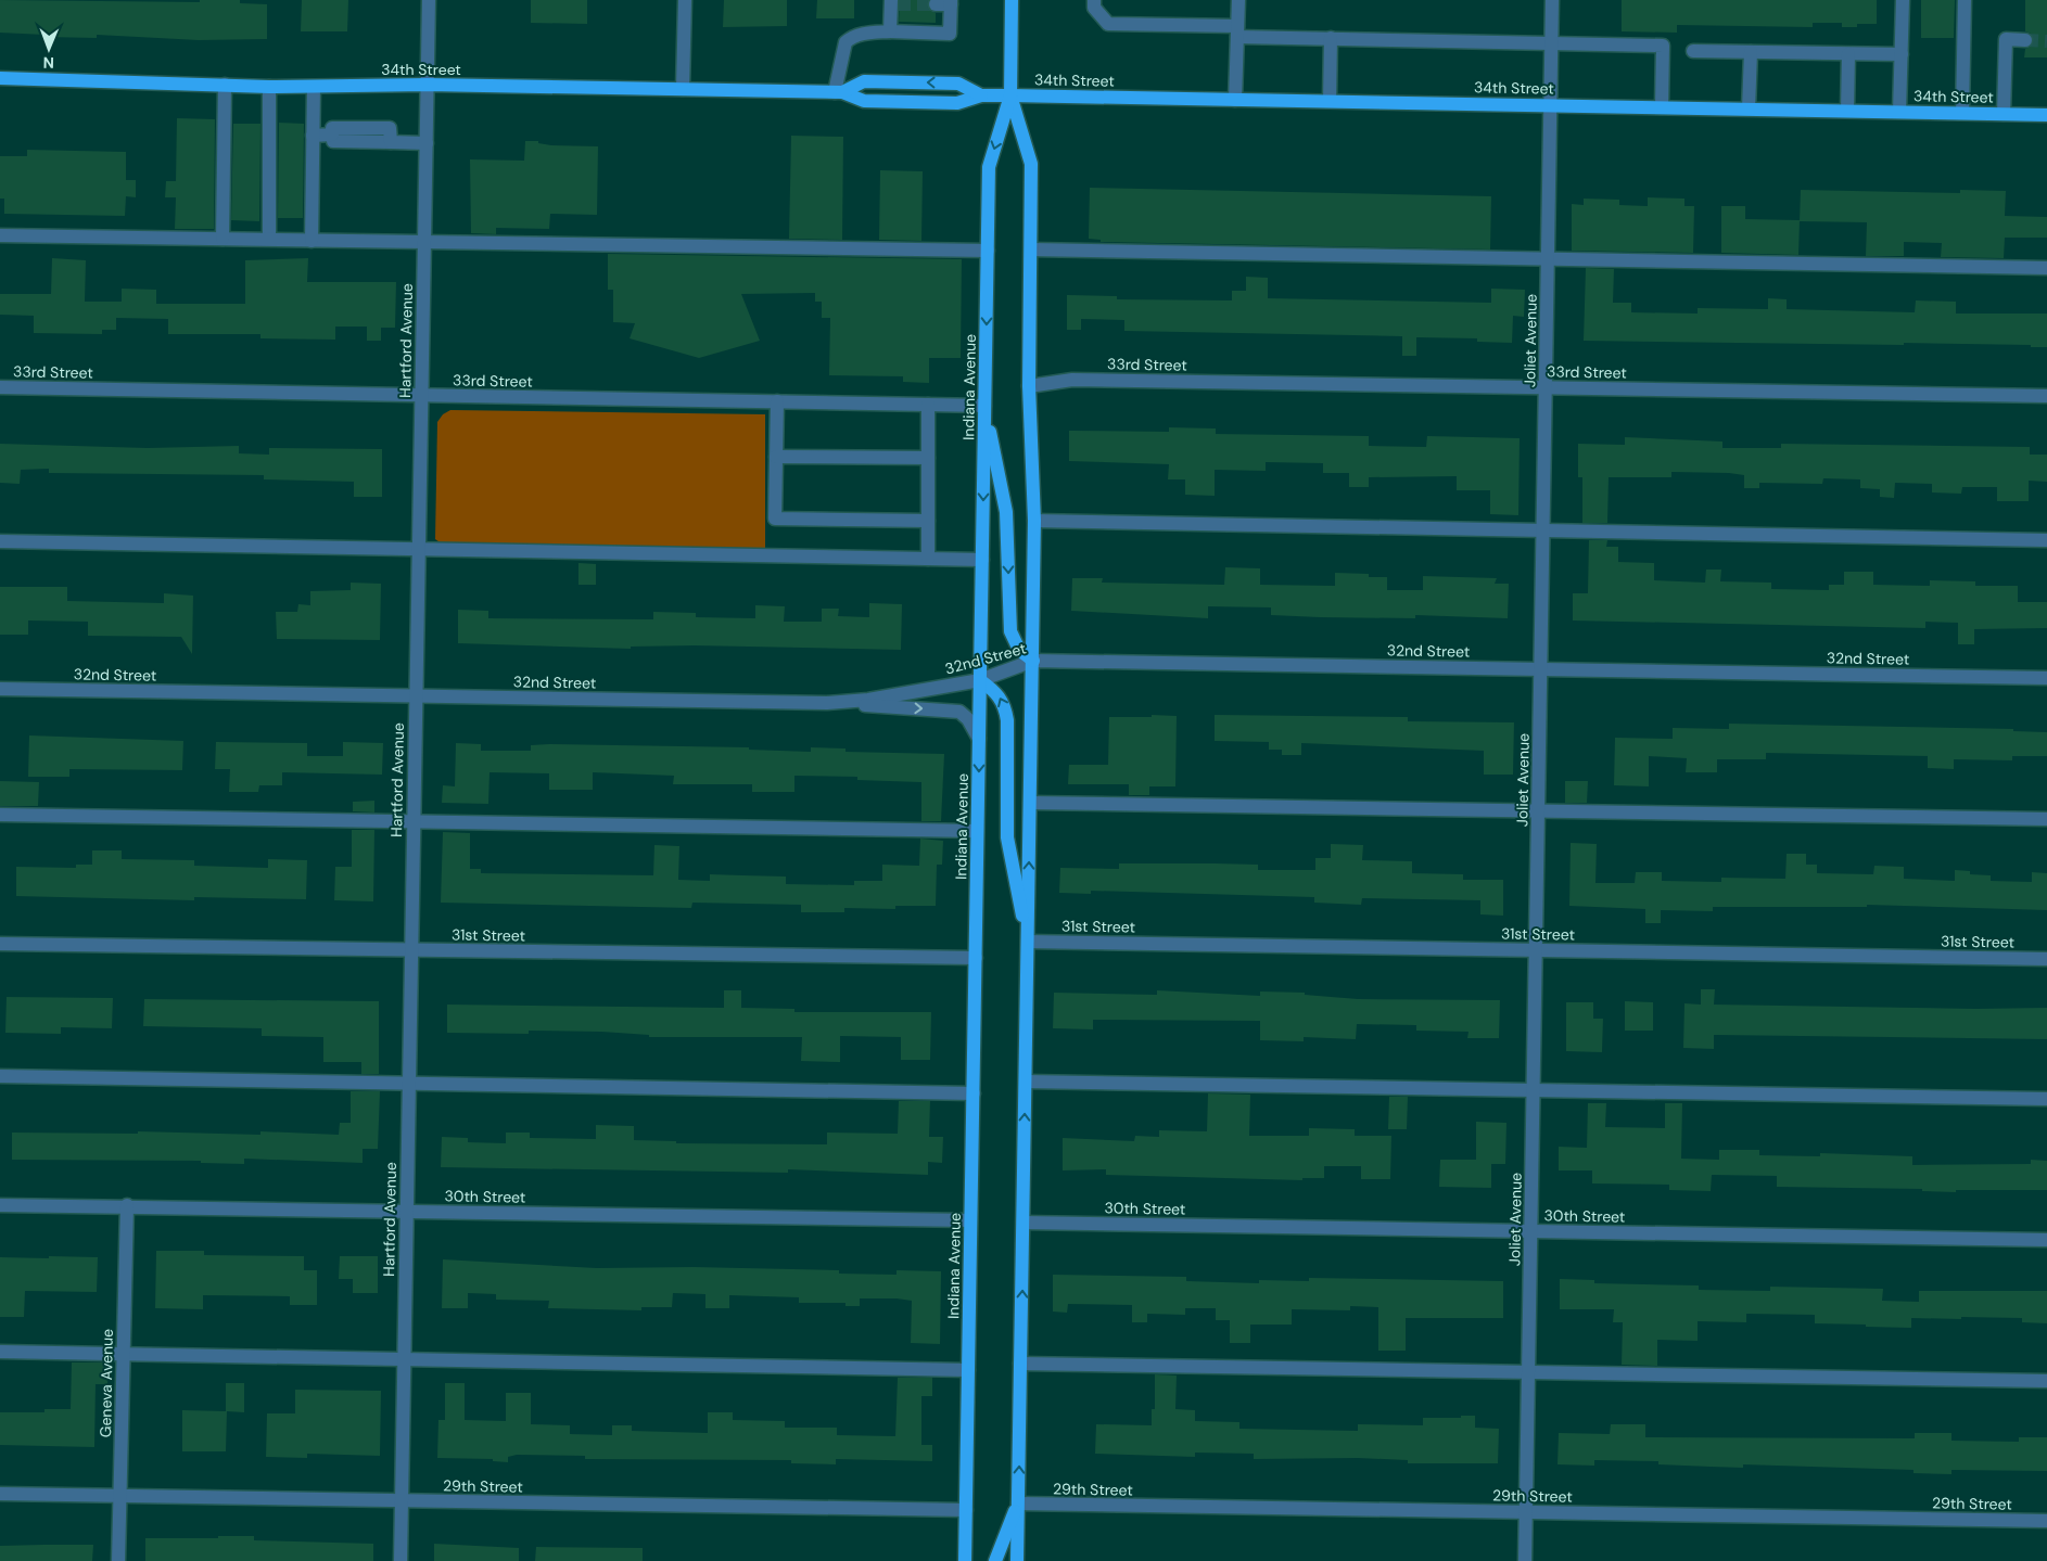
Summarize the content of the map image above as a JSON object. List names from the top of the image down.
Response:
{
  "streets": {
    "main road": ["34th Street", "Indiana Avenue"],
    "street": [
      "Hartford Avenue",
      "Joliet Avenue",
      "33rd Street",
      "32nd Street",
      "31st Street",
      "30th Street",
      "Geneva Avenue",
      "29th Street"
    ]
  },
  "crossings": [
    ["34th Street", "Hartford Avenue"],
    ["34th Street", "Joliet Avenue"],
    ["34th Street", "Indiana Avenue"],
    ["Hartford Avenue", "33rd Street"],
    ["Hartford Avenue", "32nd Street"],
    ["Hartford Avenue", "31st Street"],
    ["Hartford Avenue", "30th Street"],
    ["Hartford Avenue", "29th Street"],
    ["Joliet Avenue", "33rd Street"],
    ["Joliet Avenue", "32nd Street"],
    ["Joliet Avenue", "31st Street"],
    ["Joliet Avenue", "30th Street"],
    ["Joliet Avenue", "29th Street"],
    ["33rd Street", "Indiana Avenue"],
    ["Indiana Avenue", "32nd Street"],
    ["Indiana Avenue", "31st Street"],
    ["Indiana Avenue", "30th Street"],
    ["Indiana Avenue", "29th Street"],
    ["30th Street", "Geneva Avenue"],
    ["Geneva Avenue", "29th Street"]
  ],
  "north": "bottom"
}
